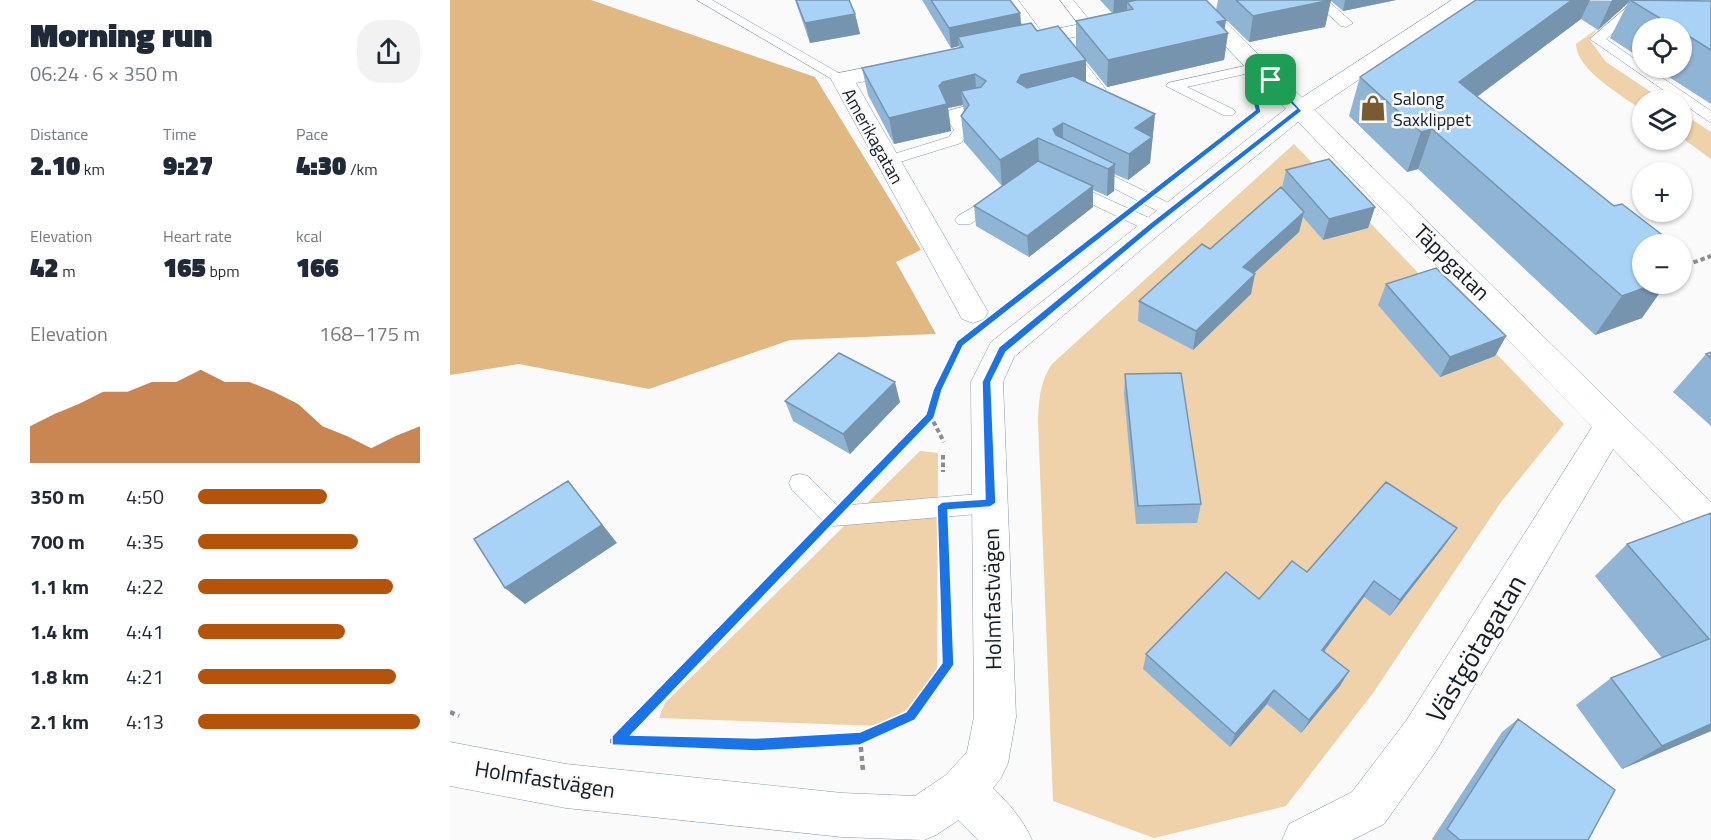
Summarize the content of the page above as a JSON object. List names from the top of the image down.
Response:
{
  "streets": {
    "street": [
      "Amerikagatan",
      "Täppgatan",
      "Holmfastvägen",
      "Västgötagatan"
    ]
  },
  "crossings": [
    ["Täppgatan", "Holmfastvägen"],
    ["Täppgatan", "Västgötagatan"]
  ],
  "places": {
    "shop": ["Salong Saxklippet"]
  },
  "page": {
    "heading": ["Morning run", "06:24 · 6 × 350 m"],
    "map_buttons": ["+", "−"],
    "stats": [
      ["Distance", "2.10 km"],
      ["Time", "9:27"],
      ["Pace", "4:30 /km"],
      ["Elevation", "42 m"],
      ["Heart rate", "165 bpm"],
      ["kcal", "166"]
    ],
    "chart": ["Elevation", "168–175 m"],
    "list": [
      {
        "name": "350 m",
        "note": "4:50"
      },
      {
        "name": "700 m",
        "note": "4:35"
      },
      {
        "name": "1.1 km",
        "note": "4:22"
      },
      {
        "name": "1.4 km",
        "note": "4:41"
      },
      {
        "name": "1.8 km",
        "note": "4:21"
      },
      {
        "name": "2.1 km",
        "note": "4:13"
      }
    ]
  }
}
